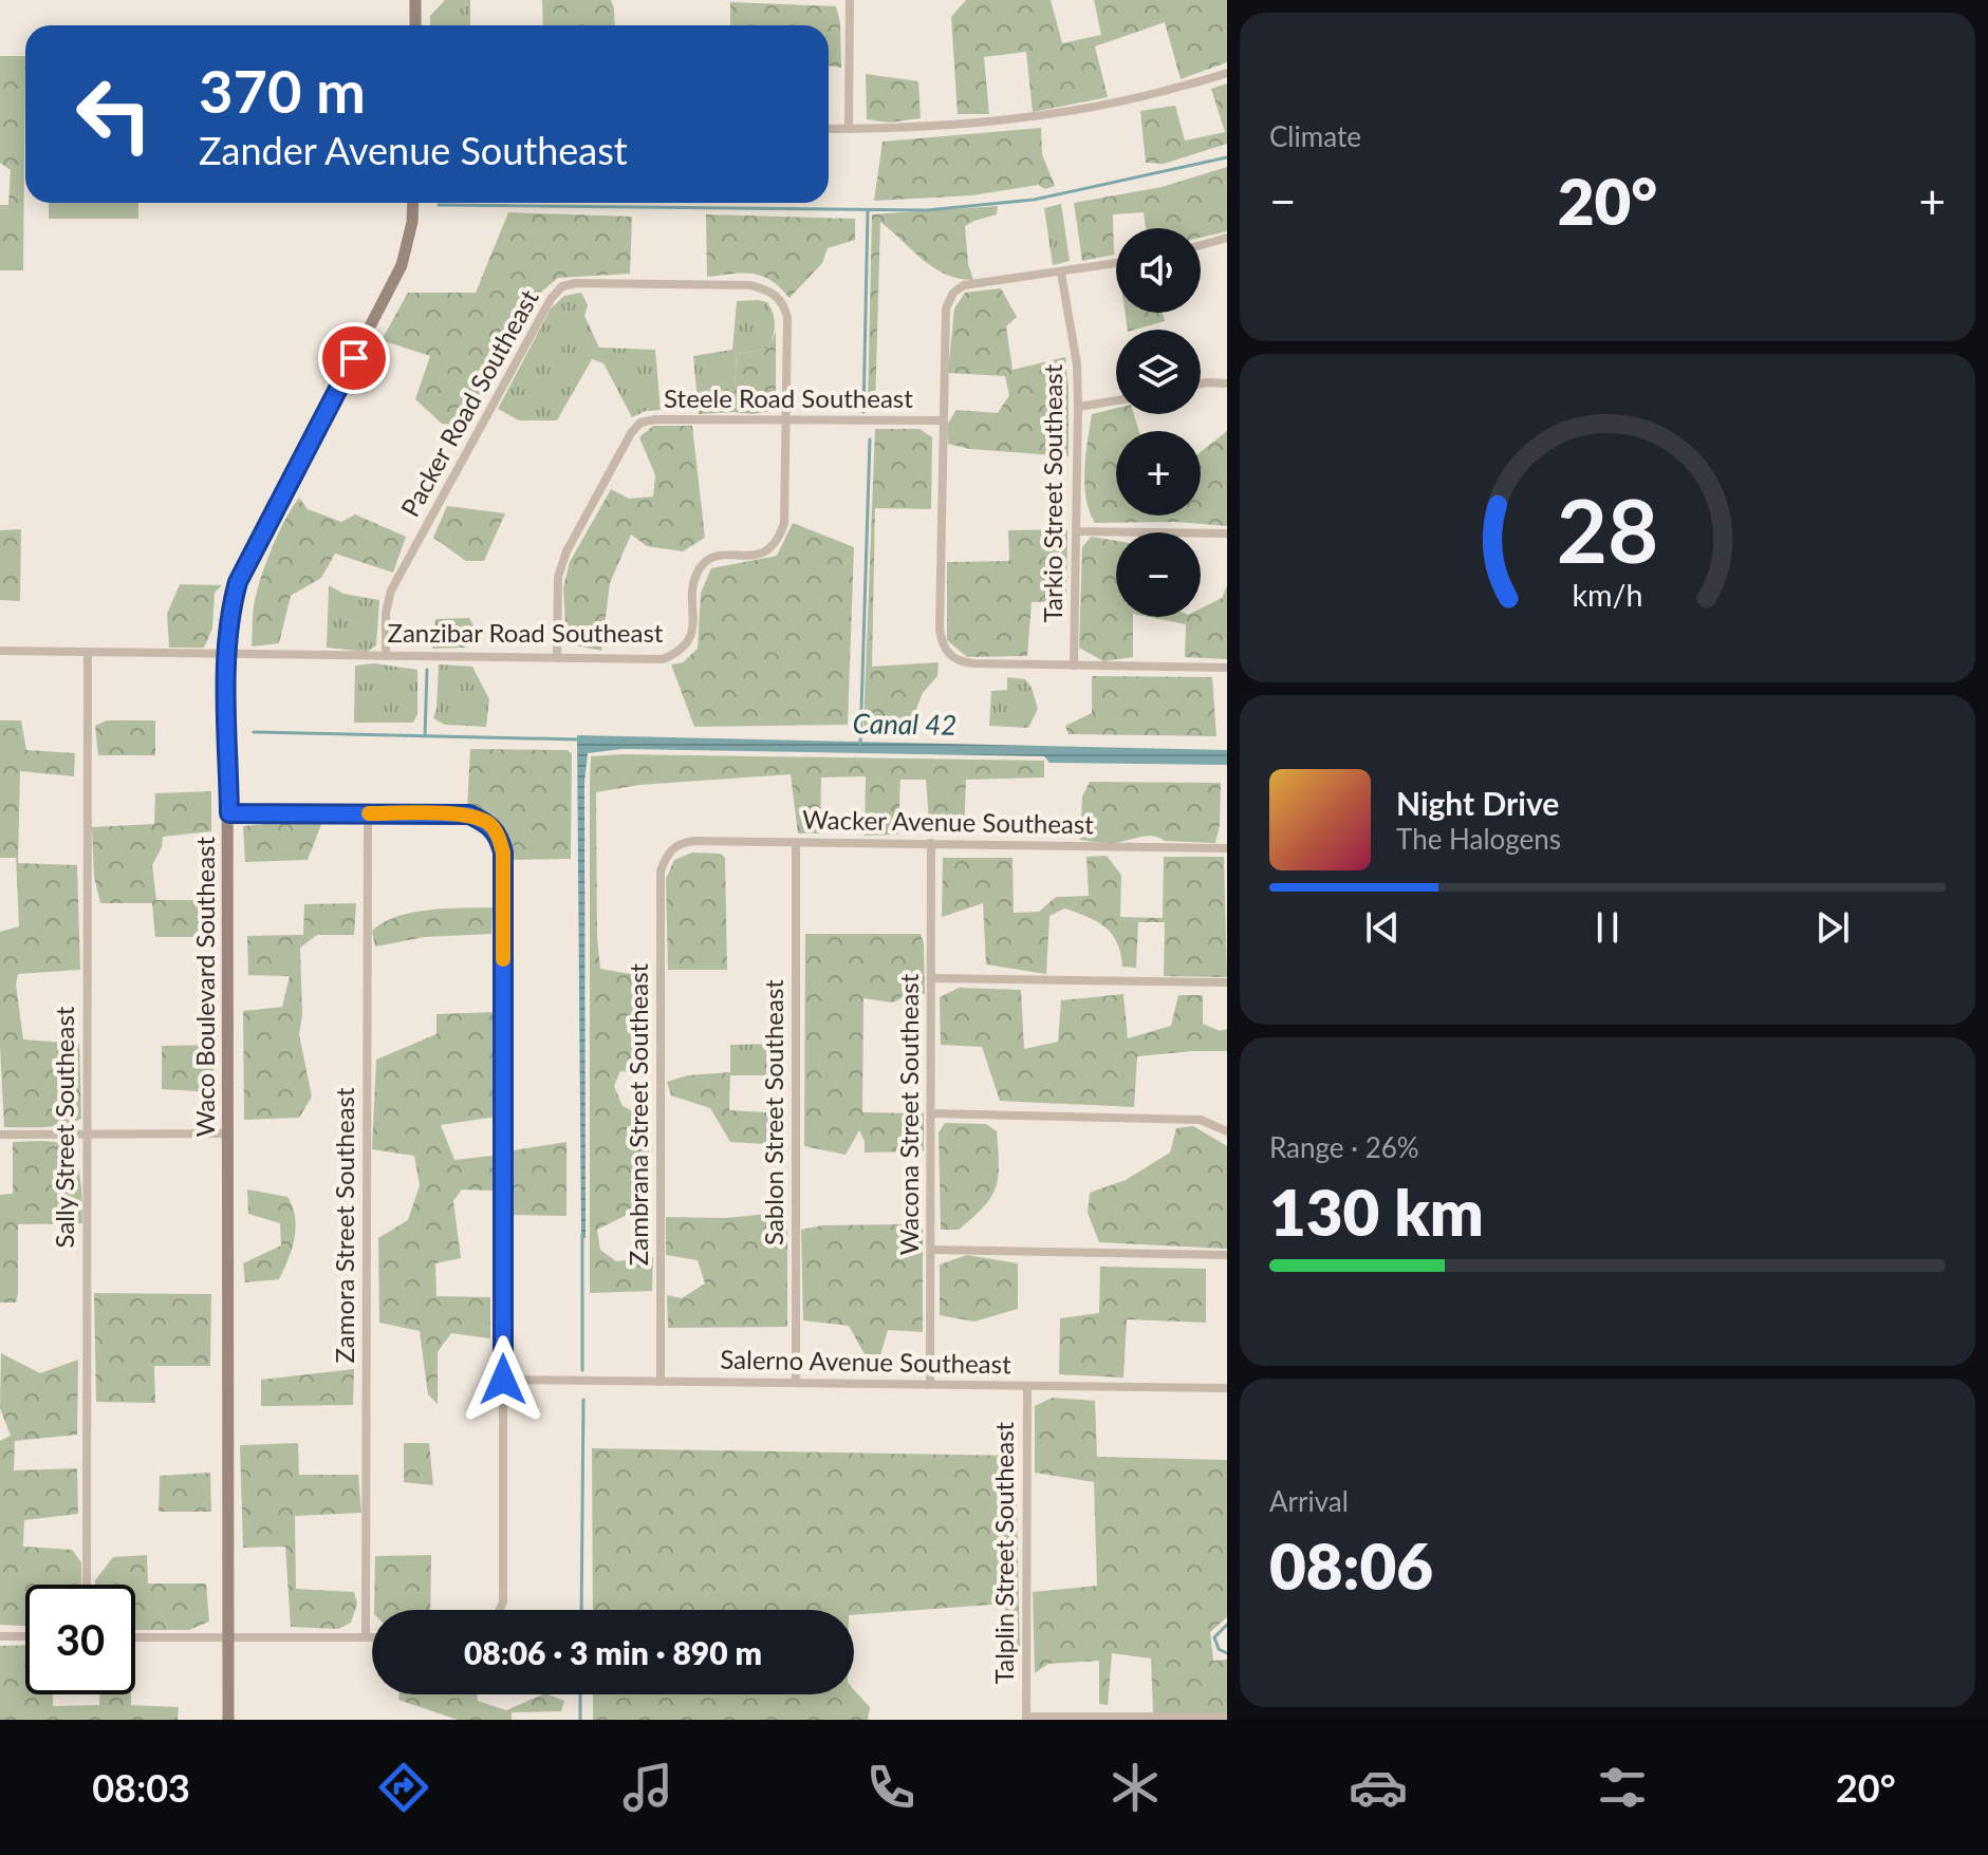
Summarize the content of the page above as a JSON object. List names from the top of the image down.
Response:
{
  "streets": {
    "street": [
      "Steele Road Southeast",
      "Packer Road Southeast",
      "Tarkio Street Southeast",
      "Zanzibar Road Southeast",
      "Wacker Avenue Southeast",
      "Waco Boulevard Southeast",
      "Sablon Street Southeast",
      "Zambrana Street Southeast",
      "Wacona Street Southeast",
      "Sally Street Southeast",
      "Zamora Street Southeast",
      "Salerno Avenue Southeast",
      "Talplin Street Southeast"
    ]
  },
  "crossings": [
    ["Steele Road Southeast", "Zanzibar Road Southeast"],
    ["Packer Road Southeast", "Zanzibar Road Southeast"],
    ["Zanzibar Road Southeast", "Waco Boulevard Southeast"],
    ["Zanzibar Road Southeast", "Sally Street Southeast"],
    ["Wacker Avenue Southeast", "Sablon Street Southeast"],
    ["Wacker Avenue Southeast", "Zambrana Street Southeast"],
    ["Wacker Avenue Southeast", "Wacona Street Southeast"],
    ["Sablon Street Southeast", "Salerno Avenue Southeast"],
    ["Zambrana Street Southeast", "Salerno Avenue Southeast"],
    ["Wacona Street Southeast", "Salerno Avenue Southeast"],
    ["Salerno Avenue Southeast", "Talplin Street Southeast"]
  ],
  "water": ["Canal 42"],
  "page": {
    "tile": [
      "Climate",
      ["Range · 26%", "130 km"],
      ["Arrival", "08:06"]
    ],
    "turn": ["370 m", "Zander Avenue Southeast"],
    "heat": ["−", "20°", "+"],
    "map_buttons": ["+", "−"],
    "song": ["Night Drive", "The Halogens"],
    "limit": "30",
    "trip": "08:06 · 3 min · 890 m",
    "tabs": ["08:03", "20°"],
    "gauge": ["28", "km/h"]
  }
}
